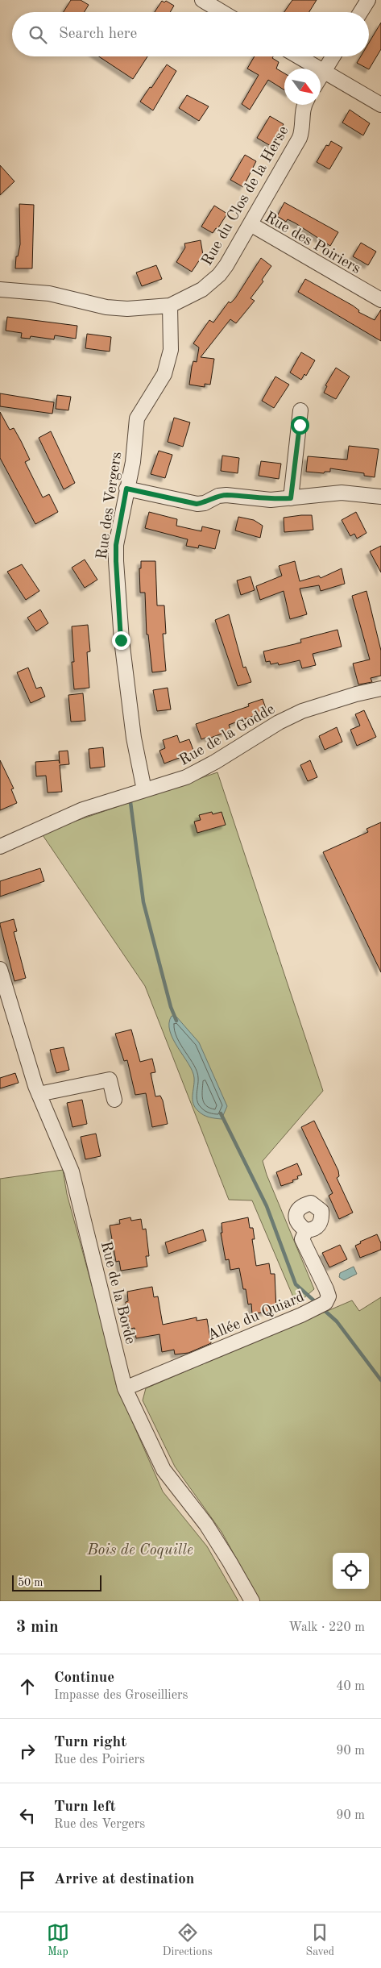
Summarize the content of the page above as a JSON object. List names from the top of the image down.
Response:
{
  "streets": {
    "street": [
      "Rue du Clos de la Herse",
      "Rue des Poiriers",
      "Rue des Vergers",
      "Rue de la Godde",
      "Rue de la Borde",
      "Allée du Quiard"
    ]
  },
  "crossings": [
    ["Rue du Clos de la Herse", "Rue des Poiriers"],
    ["Rue du Clos de la Herse", "Rue des Vergers"],
    ["Rue des Vergers", "Rue de la Godde"],
    ["Rue de la Borde", "Allée du Quiard"]
  ],
  "parks": ["Bois de Coquille"],
  "scale_bar": "50 m",
  "north": "bottom right",
  "page": {
    "search": "Search here",
    "scale": "50 m",
    "heading": ["3 min", "Walk · 220 m"],
    "list": [
      ["Continue", "Impasse des Groseilliers", "40 m"],
      ["Turn right", "Rue des Poiriers", "90 m"],
      ["Turn left", "Rue des Vergers", "90 m"],
      "Arrive at destination"
    ],
    "nav": ["Map", "Directions", "Saved"]
  }
}
